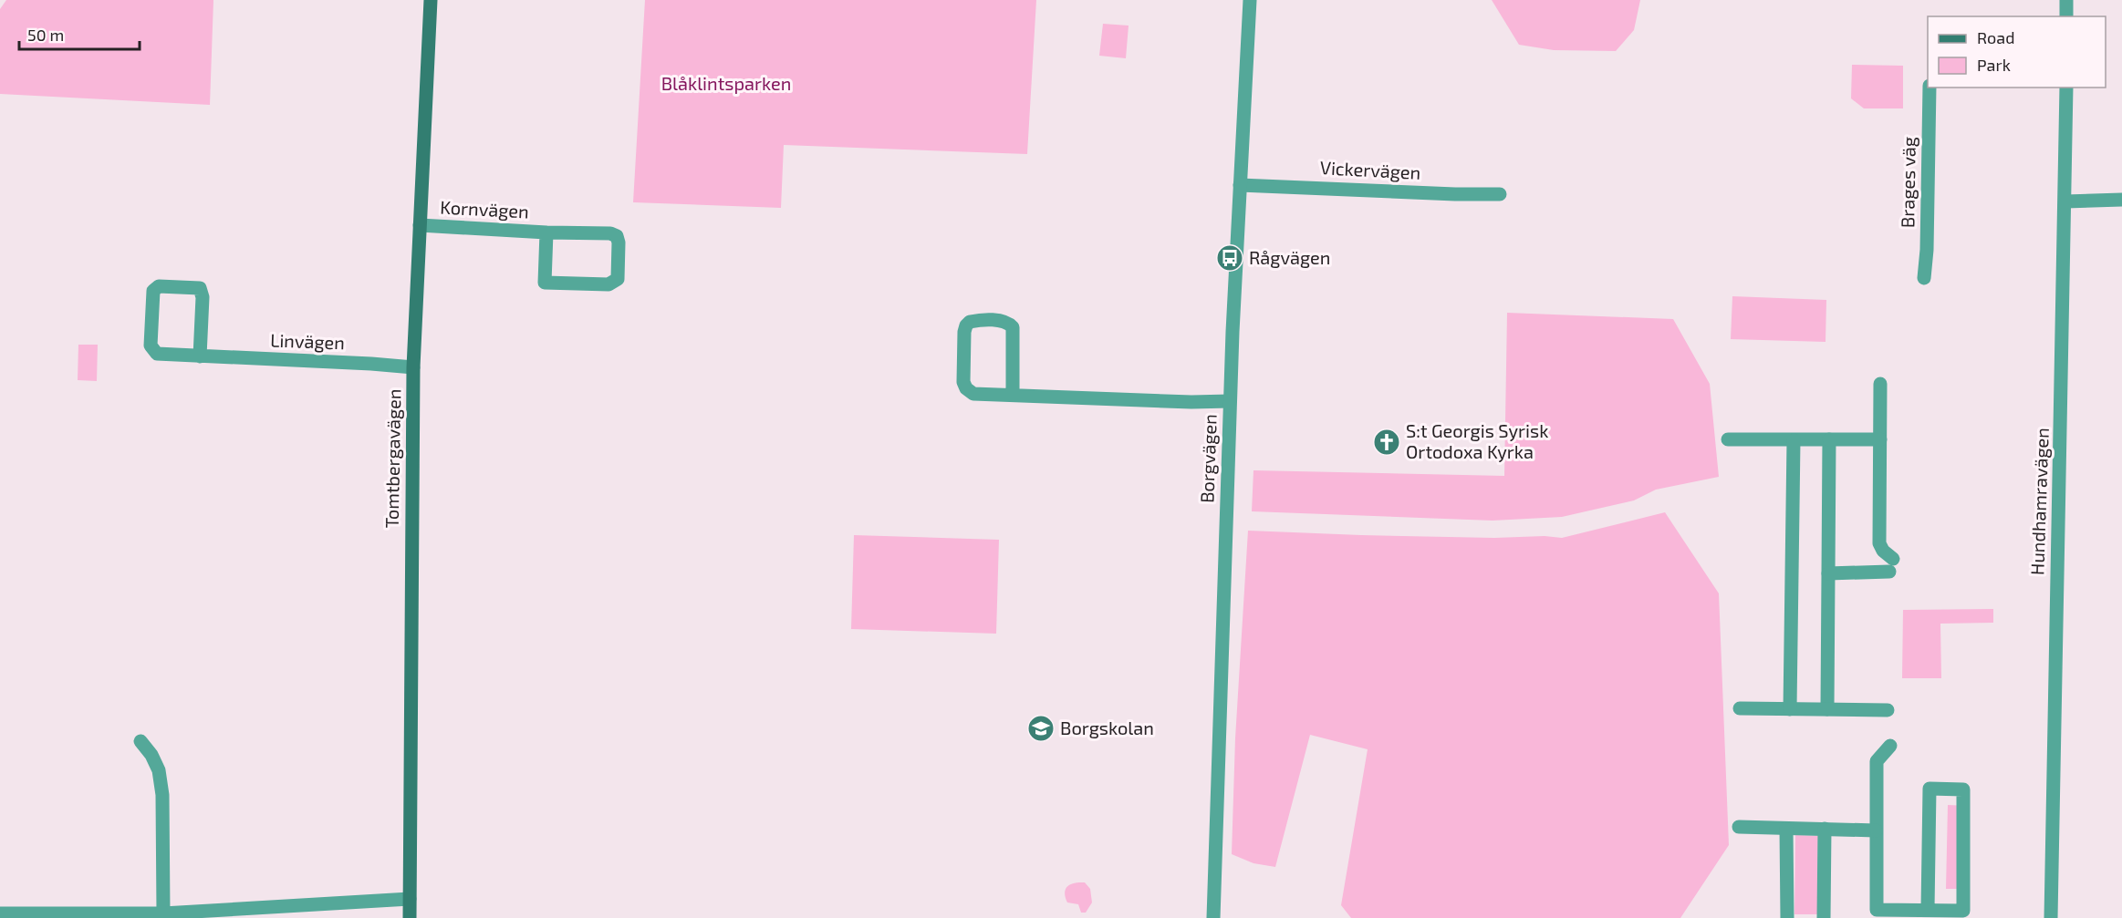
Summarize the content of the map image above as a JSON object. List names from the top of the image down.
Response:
{
  "streets": {
    "street": [
      "Vickervägen",
      "Brages väg",
      "Kornvägen",
      "Linvägen",
      "Tomtbergavägen",
      "Borgvägen",
      "Hundhamravägen"
    ]
  },
  "crossings": [
    ["Vickervägen", "Borgvägen"],
    ["Kornvägen", "Tomtbergavägen"],
    ["Linvägen", "Tomtbergavägen"]
  ],
  "parks": ["Blåklintsparken"],
  "places": {
    "bus stop": ["Rågvägen"],
    "church": ["S:t Georgis Syrisk Ortodoxa Kyrka"],
    "school or university": ["Borgskolan"]
  },
  "legend": ["Road", "Park"],
  "scale_bar": "50 m"
}
